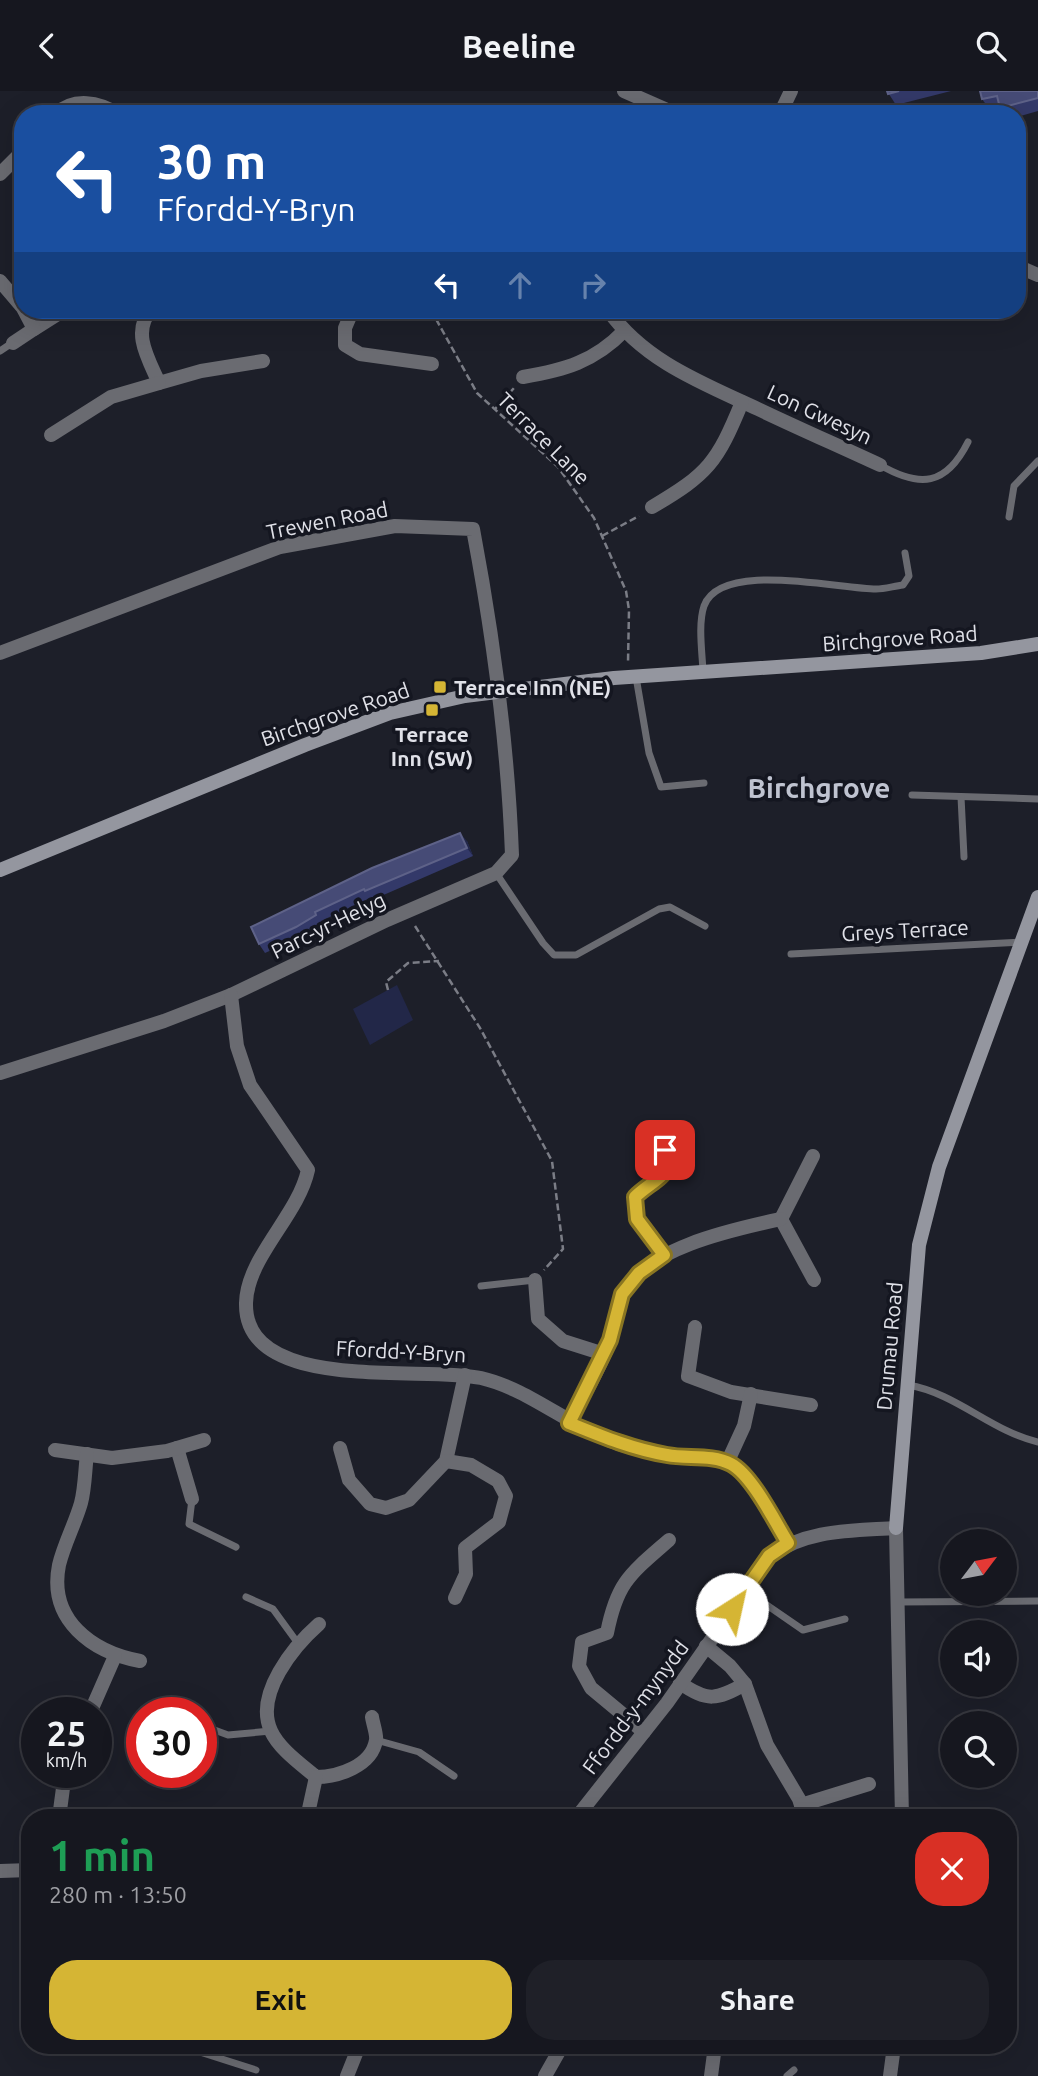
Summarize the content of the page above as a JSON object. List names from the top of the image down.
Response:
{
  "streets": {
    "main road": ["Birchgrove Road", "Drumau Road"],
    "street": [
      "Lon Gwesyn",
      "Trewen Road",
      "Parc-yr-Helyg",
      "Ffordd-Y-Bryn",
      "Ffordd-y-mynydd"
    ],
    "lane": ["Greys Terrace"],
    "path": ["Terrace Lane"]
  },
  "crossings": [
    ["Terrace Lane", "Birchgrove Road"],
    ["Trewen Road", "Birchgrove Road"],
    ["Parc-yr-Helyg", "Ffordd-Y-Bryn"],
    ["Greys Terrace", "Drumau Road"],
    ["Drumau Road", "Ffordd-y-mynydd"]
  ],
  "districts": ["Birchgrove"],
  "places": {
    "transit": ["Terrace Inn (NE)", "Terrace Inn (SW)"]
  },
  "north": "top right",
  "page": {
    "header": "Beeline",
    "turn": ["30 m", "Ffordd-Y-Bryn"],
    "speed": "25 km/h",
    "limit": "30",
    "heading": ["1 min", "280 m · 13:50"],
    "buttons": ["Exit", "Share"]
  }
}
